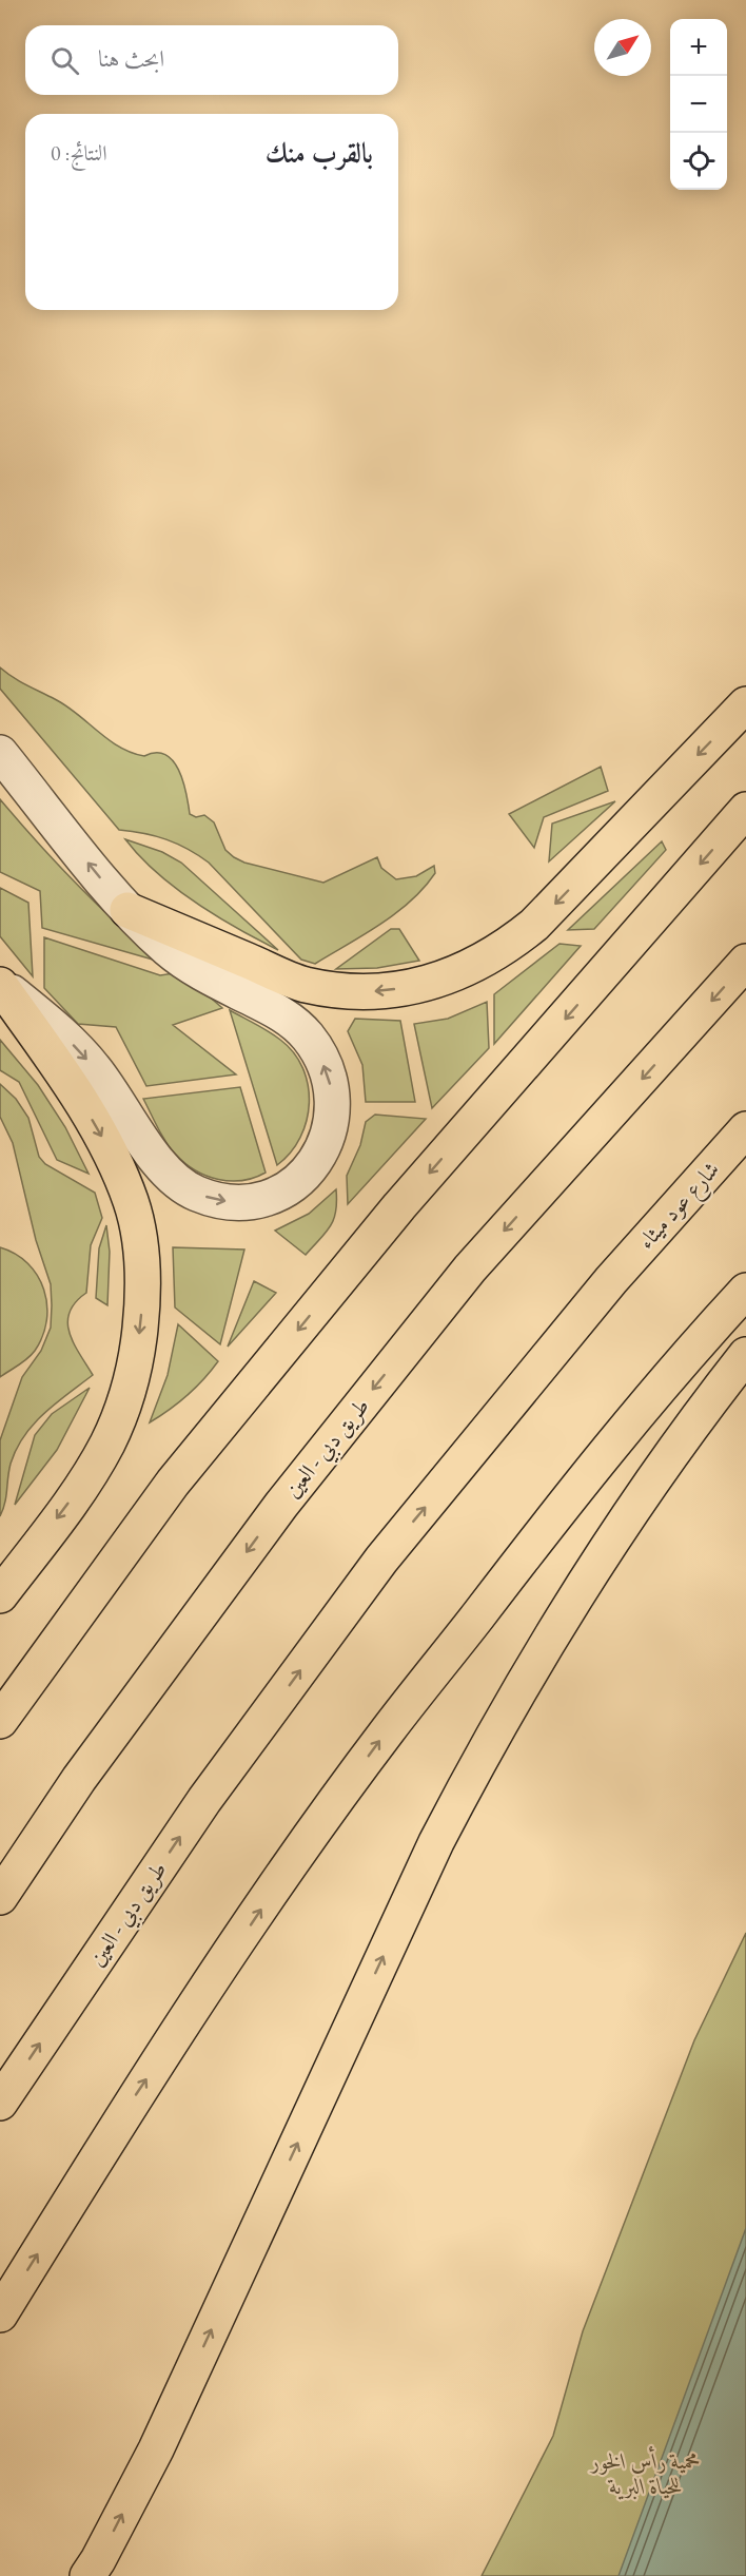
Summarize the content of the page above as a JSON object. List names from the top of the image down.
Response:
{
  "streets": {
    "highway": ["شارع عود ميثاء", "طريق دبي - العين"]
  },
  "crossings": [
    ["شارع عود ميثاء", "طريق دبي - العين"]
  ],
  "parks": ["محمية رأس الخور للحياة البرية"],
  "north": "top right",
  "page": {
    "map_buttons": ["+", "−"],
    "search": "ابحث هنا",
    "heading": ["بالقرب منك", "النتائج: 0"]
  }
}
